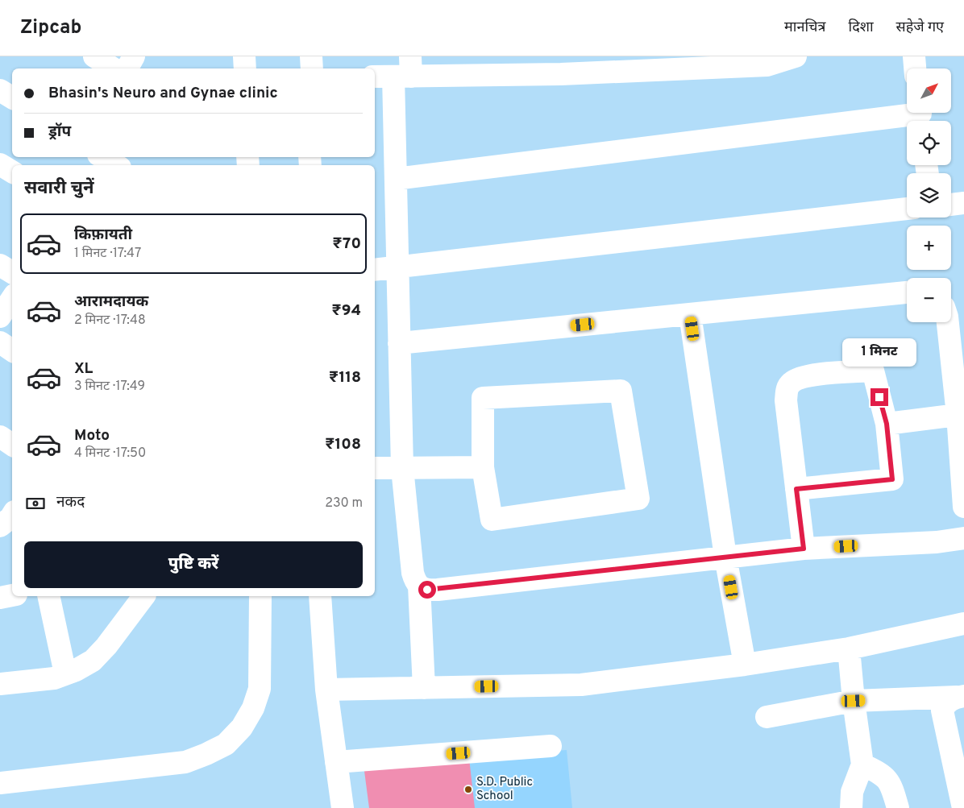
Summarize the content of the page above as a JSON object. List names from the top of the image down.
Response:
{
  "places": ["S.D. Public School"],
  "north": "top right",
  "page": {
    "header": "Zipcab",
    "nav": ["मानचित्र", "दिशा", "सहेजे गए"],
    "map_buttons": ["+", "−"],
    "banner": ["Bhasin's Neuro and Gynae clinic", "ड्रॉप"],
    "heading": "सवारी चुनें",
    "list": [
      {
        "name": "किफ़ायती",
        "note": "1 मिनट · 17:47",
        "value": "₹70"
      },
      {
        "name": "आरामदायक",
        "note": "2 मिनट · 17:48",
        "value": "₹94"
      },
      {
        "name": "XL",
        "note": "3 मिनट · 17:49",
        "value": "₹118"
      },
      {
        "name": "Moto",
        "note": "4 मिनट · 17:50",
        "value": "₹108"
      }
    ],
    "bubble": "1 मिनट",
    "pay": ["नकद", "230 m"],
    "buttons": "पुष्टि करें"
  }
}
